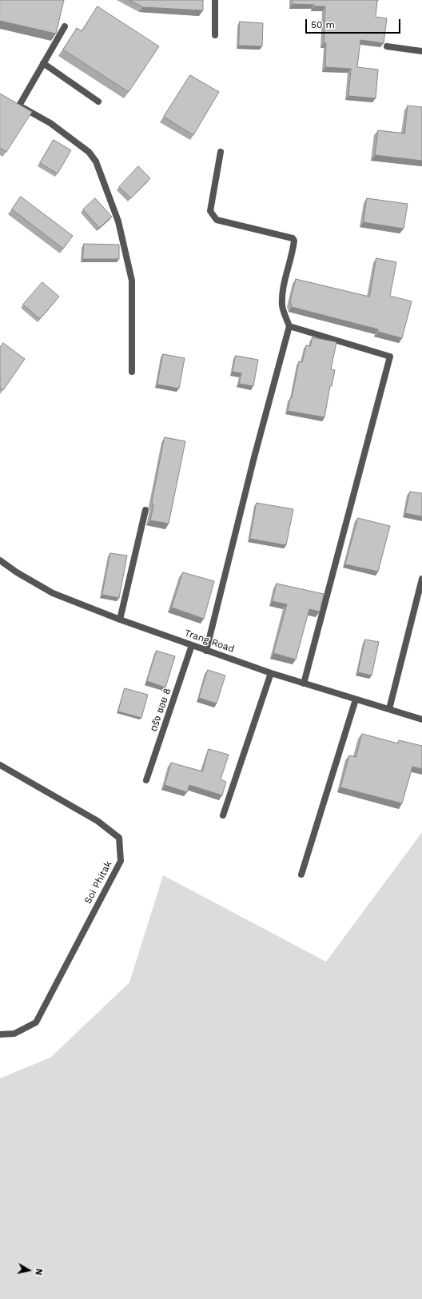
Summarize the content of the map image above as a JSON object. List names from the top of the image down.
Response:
{
  "streets": {
    "street": ["Trang Road", "ตรัง ซอย 8", "Soi Phitak"]
  },
  "crossings": [
    ["Trang Road", "ตรัง ซอย 8"]
  ],
  "scale_bar": "50 m",
  "north": "right"
}
